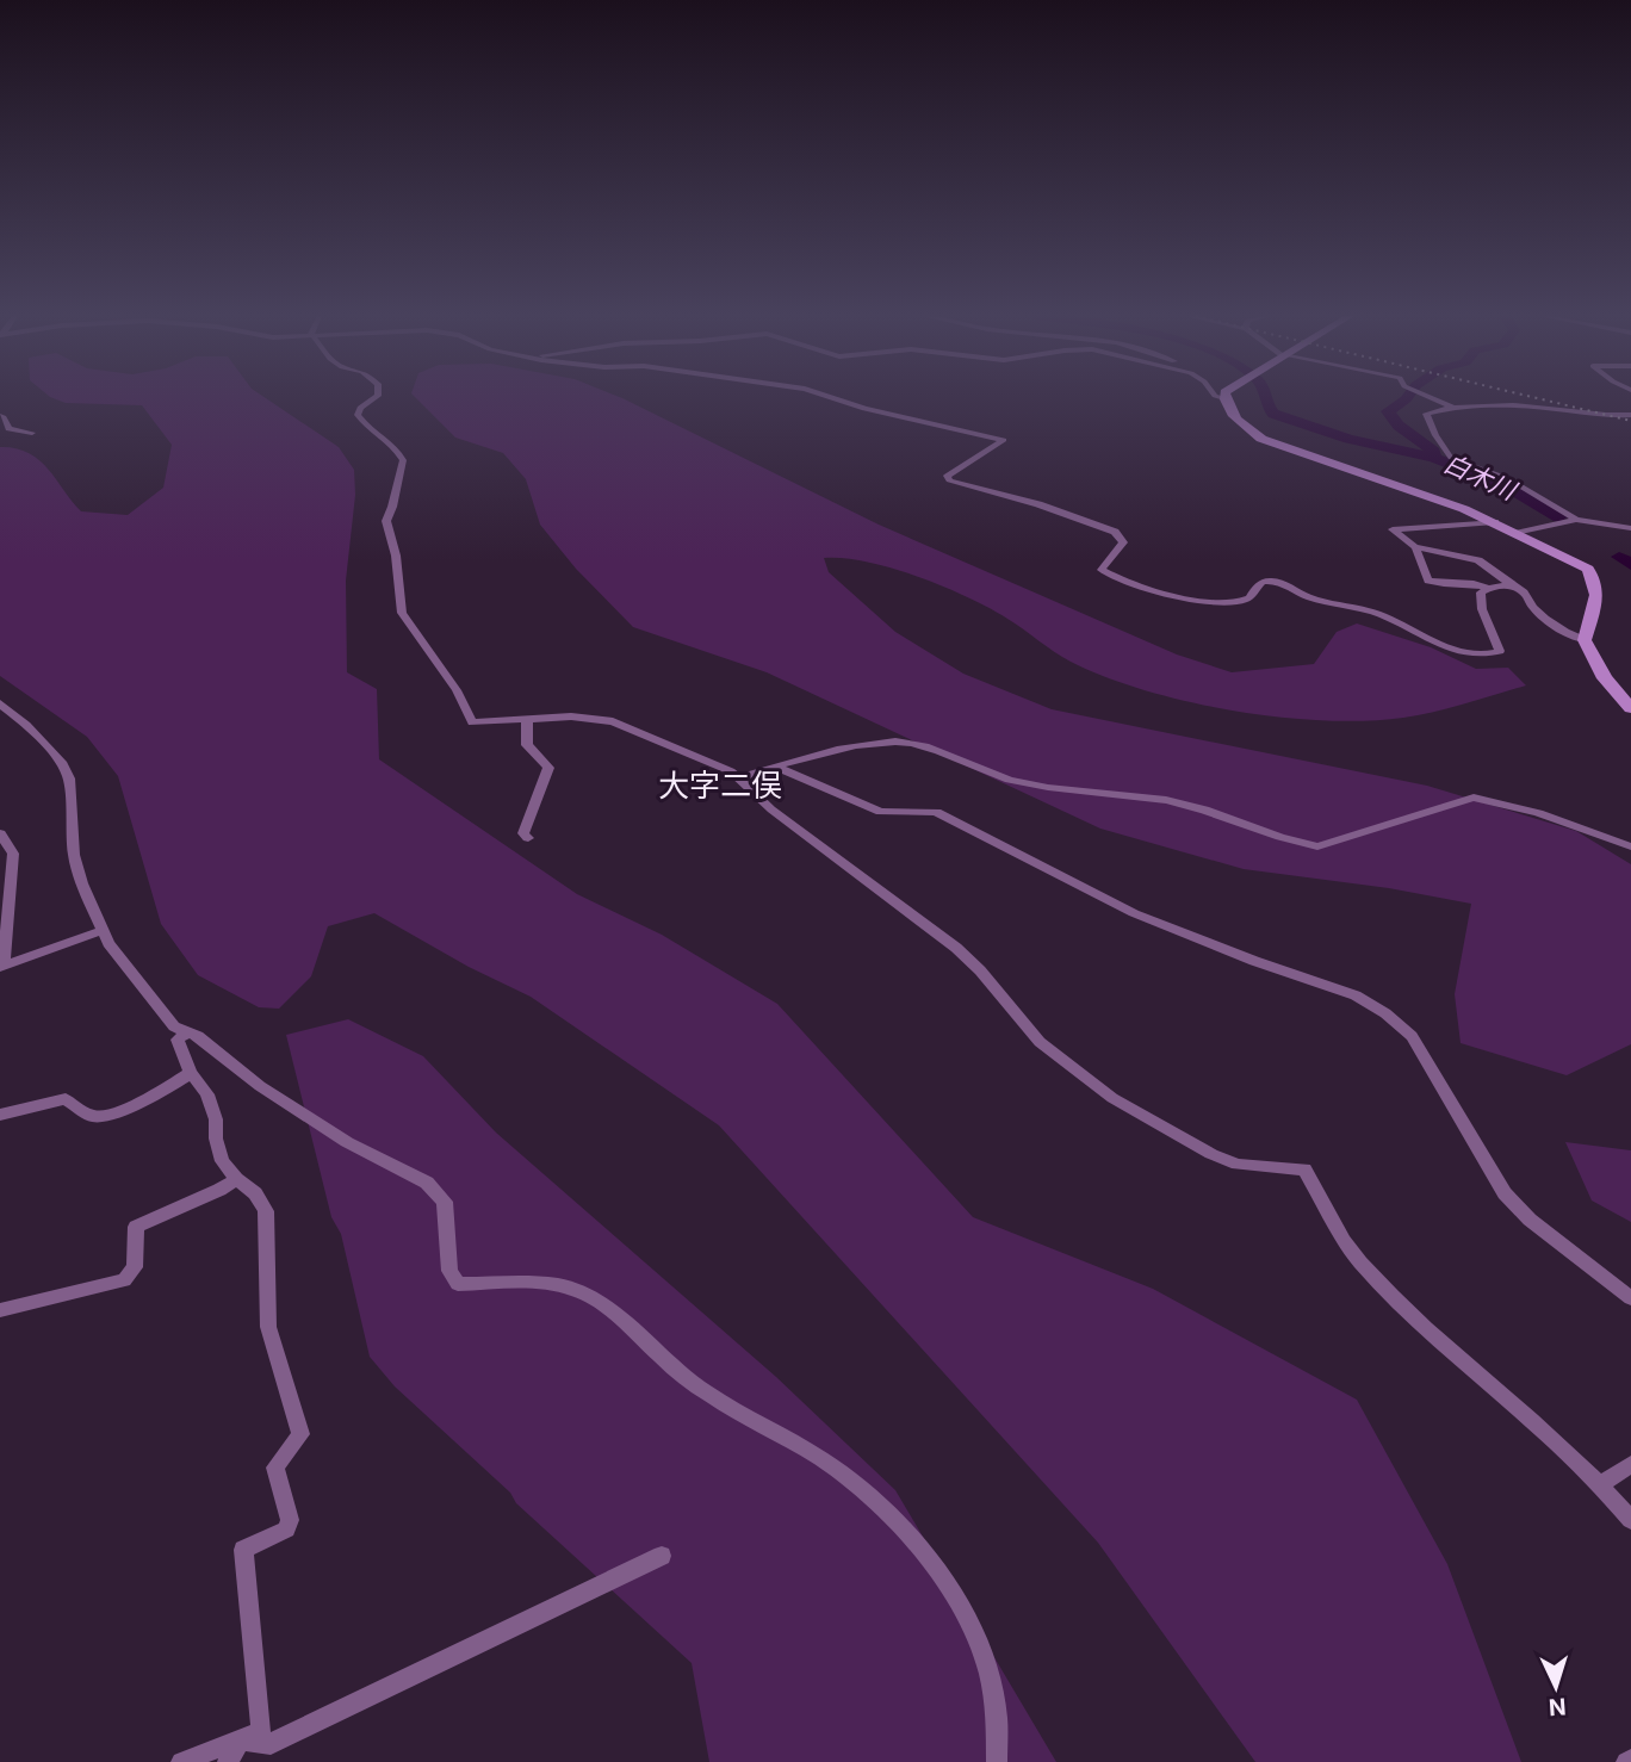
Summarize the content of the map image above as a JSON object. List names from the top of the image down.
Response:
{
  "districts": ["大字二俣"],
  "water": ["白木川"],
  "north": "bottom"
}
